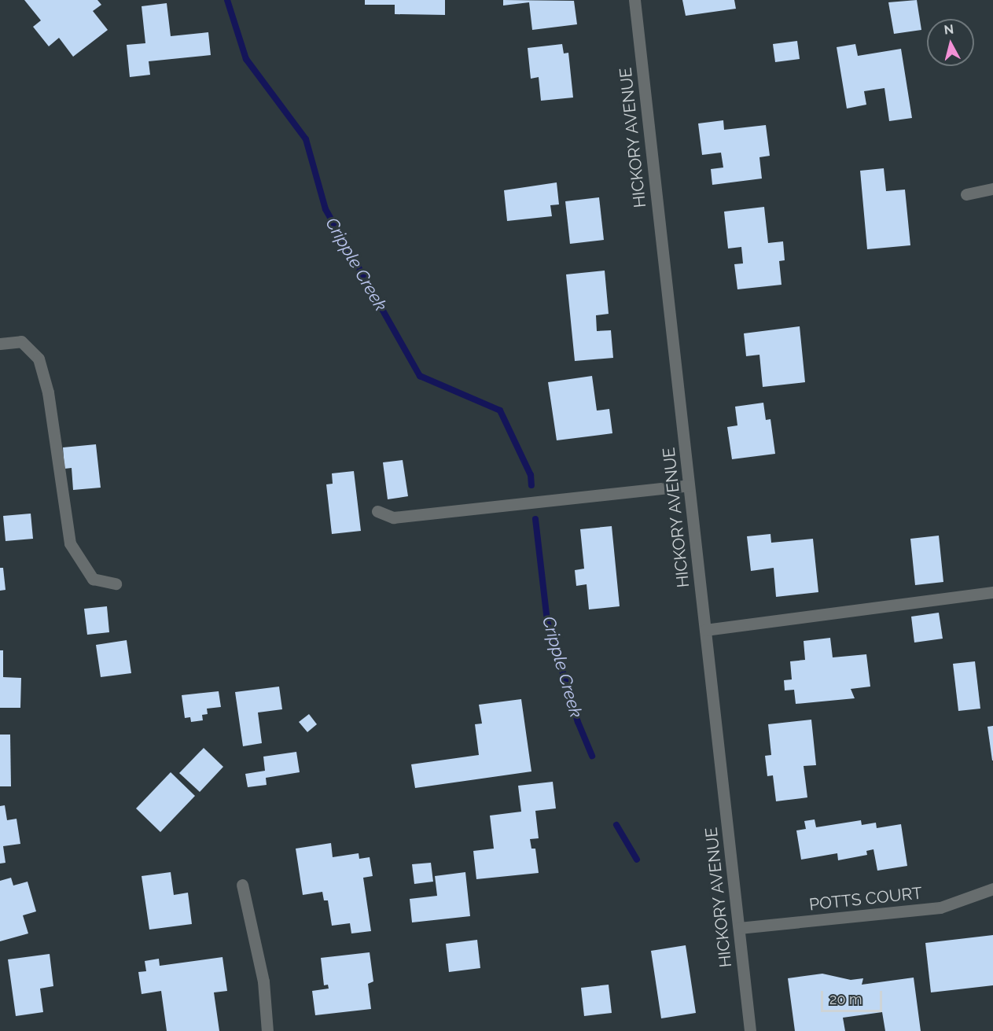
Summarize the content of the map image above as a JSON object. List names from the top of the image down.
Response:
{
  "streets": {
    "street": ["HICKORY AVENUE", "POTTS COURT"]
  },
  "crossings": [
    ["HICKORY AVENUE", "POTTS COURT"]
  ],
  "water": ["Cripple Creek"],
  "scale_bar": "20 m",
  "north": "top"
}
